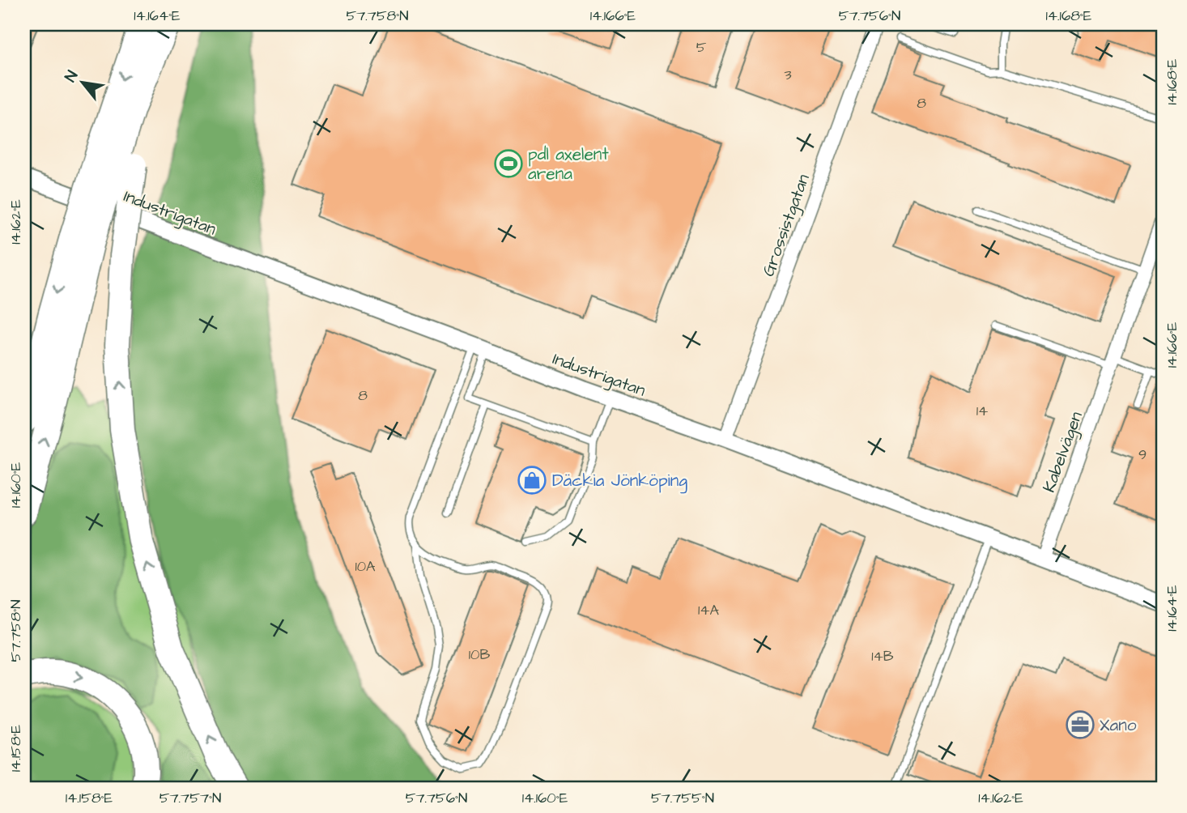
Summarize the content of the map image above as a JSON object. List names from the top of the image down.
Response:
{
  "streets": {
    "street": ["Industrigatan", "Grossistgatan", "Kabelvägen"]
  },
  "crossings": [
    ["Industrigatan", "Grossistgatan"],
    ["Industrigatan", "Kabelvägen"]
  ],
  "places": {
    "sports": ["pdl axelent arena"],
    "shop": ["Däckia Jönköping"],
    "office": ["Xano"]
  },
  "house_numbers": [
    "5",
    "3",
    "8",
    "8",
    "14",
    "9",
    "10A",
    "14A",
    "10B",
    "14B"
  ],
  "north": "top left",
  "coordinates": [
    "14.164°E",
    "57.758°N",
    "14.166°E",
    "57.756°N",
    "14.168°E",
    "14.162°E",
    "14.160°E",
    "14.158°E",
    "57.757°N",
    "57.755°N"
  ]
}
